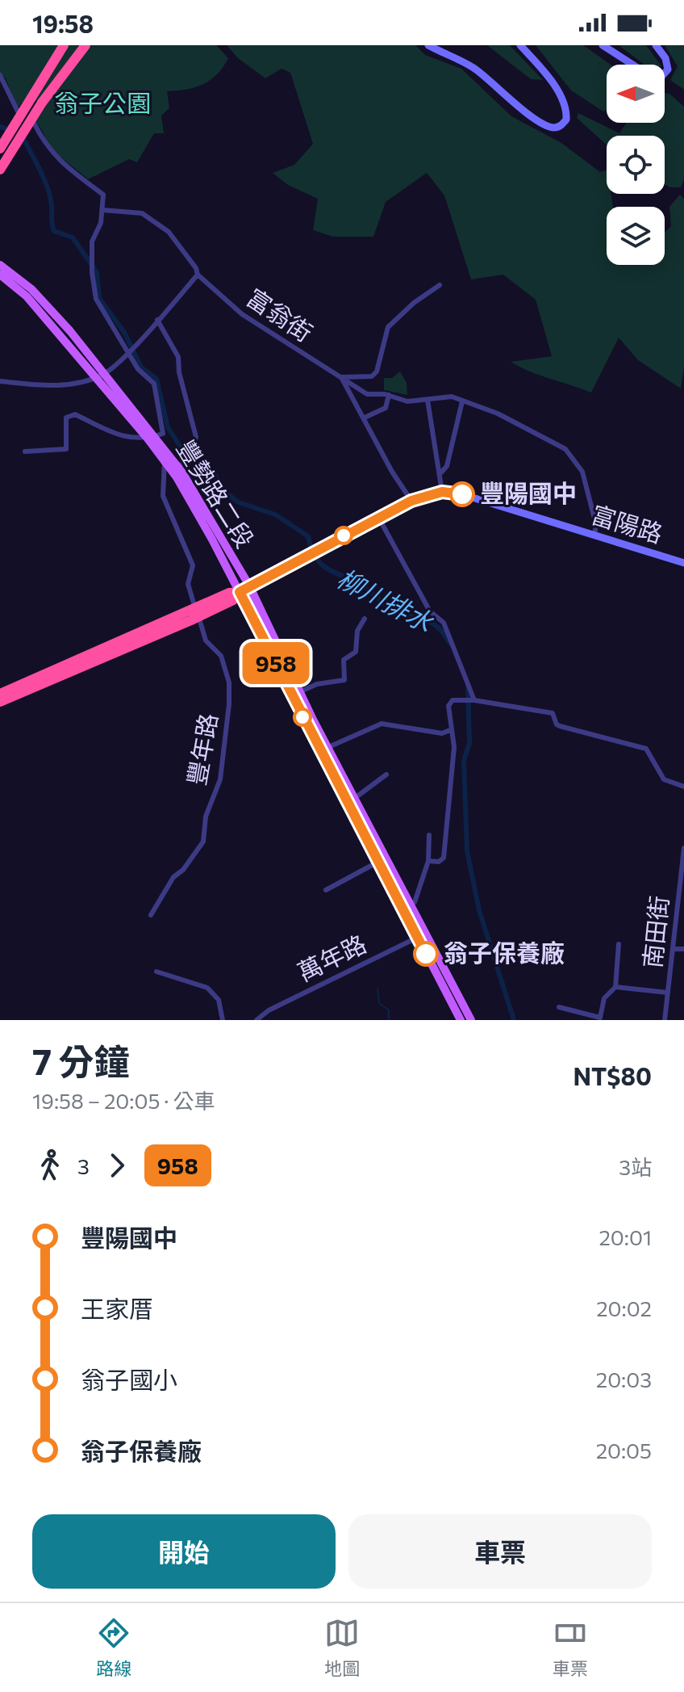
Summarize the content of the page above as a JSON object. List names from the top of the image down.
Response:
{
  "streets": {
    "main road": ["豐勢路二段"],
    "street": [
      "富翁街",
      "富陽路",
      "豐年路",
      "南田街",
      "萬年路"
    ]
  },
  "crossings": [
    ["富翁街", "富陽路"],
    ["豐勢路二段", "富陽路"],
    ["豐勢路二段", "萬年路"]
  ],
  "water": ["柳川排水"],
  "parks": ["翁子公園"],
  "places": ["豐陽國中", "翁子保養廠"],
  "lines": ["bus line 958"],
  "north": "left",
  "page": {
    "status": "19:58",
    "on_map": "958",
    "heading": ["7 分鐘", "19:58 – 20:05 · 公車", "NT$80"],
    "legs": ["3", "958", "3站"],
    "list": [
      {
        "name": "豐陽國中",
        "value": "20:01"
      },
      {
        "name": "王家厝",
        "value": "20:02"
      },
      {
        "name": "翁子國小",
        "value": "20:03"
      },
      {
        "name": "翁子保養廠",
        "value": "20:05"
      }
    ],
    "buttons": ["開始", "車票"],
    "tabs": ["路線", "地圖", "車票"]
  }
}
